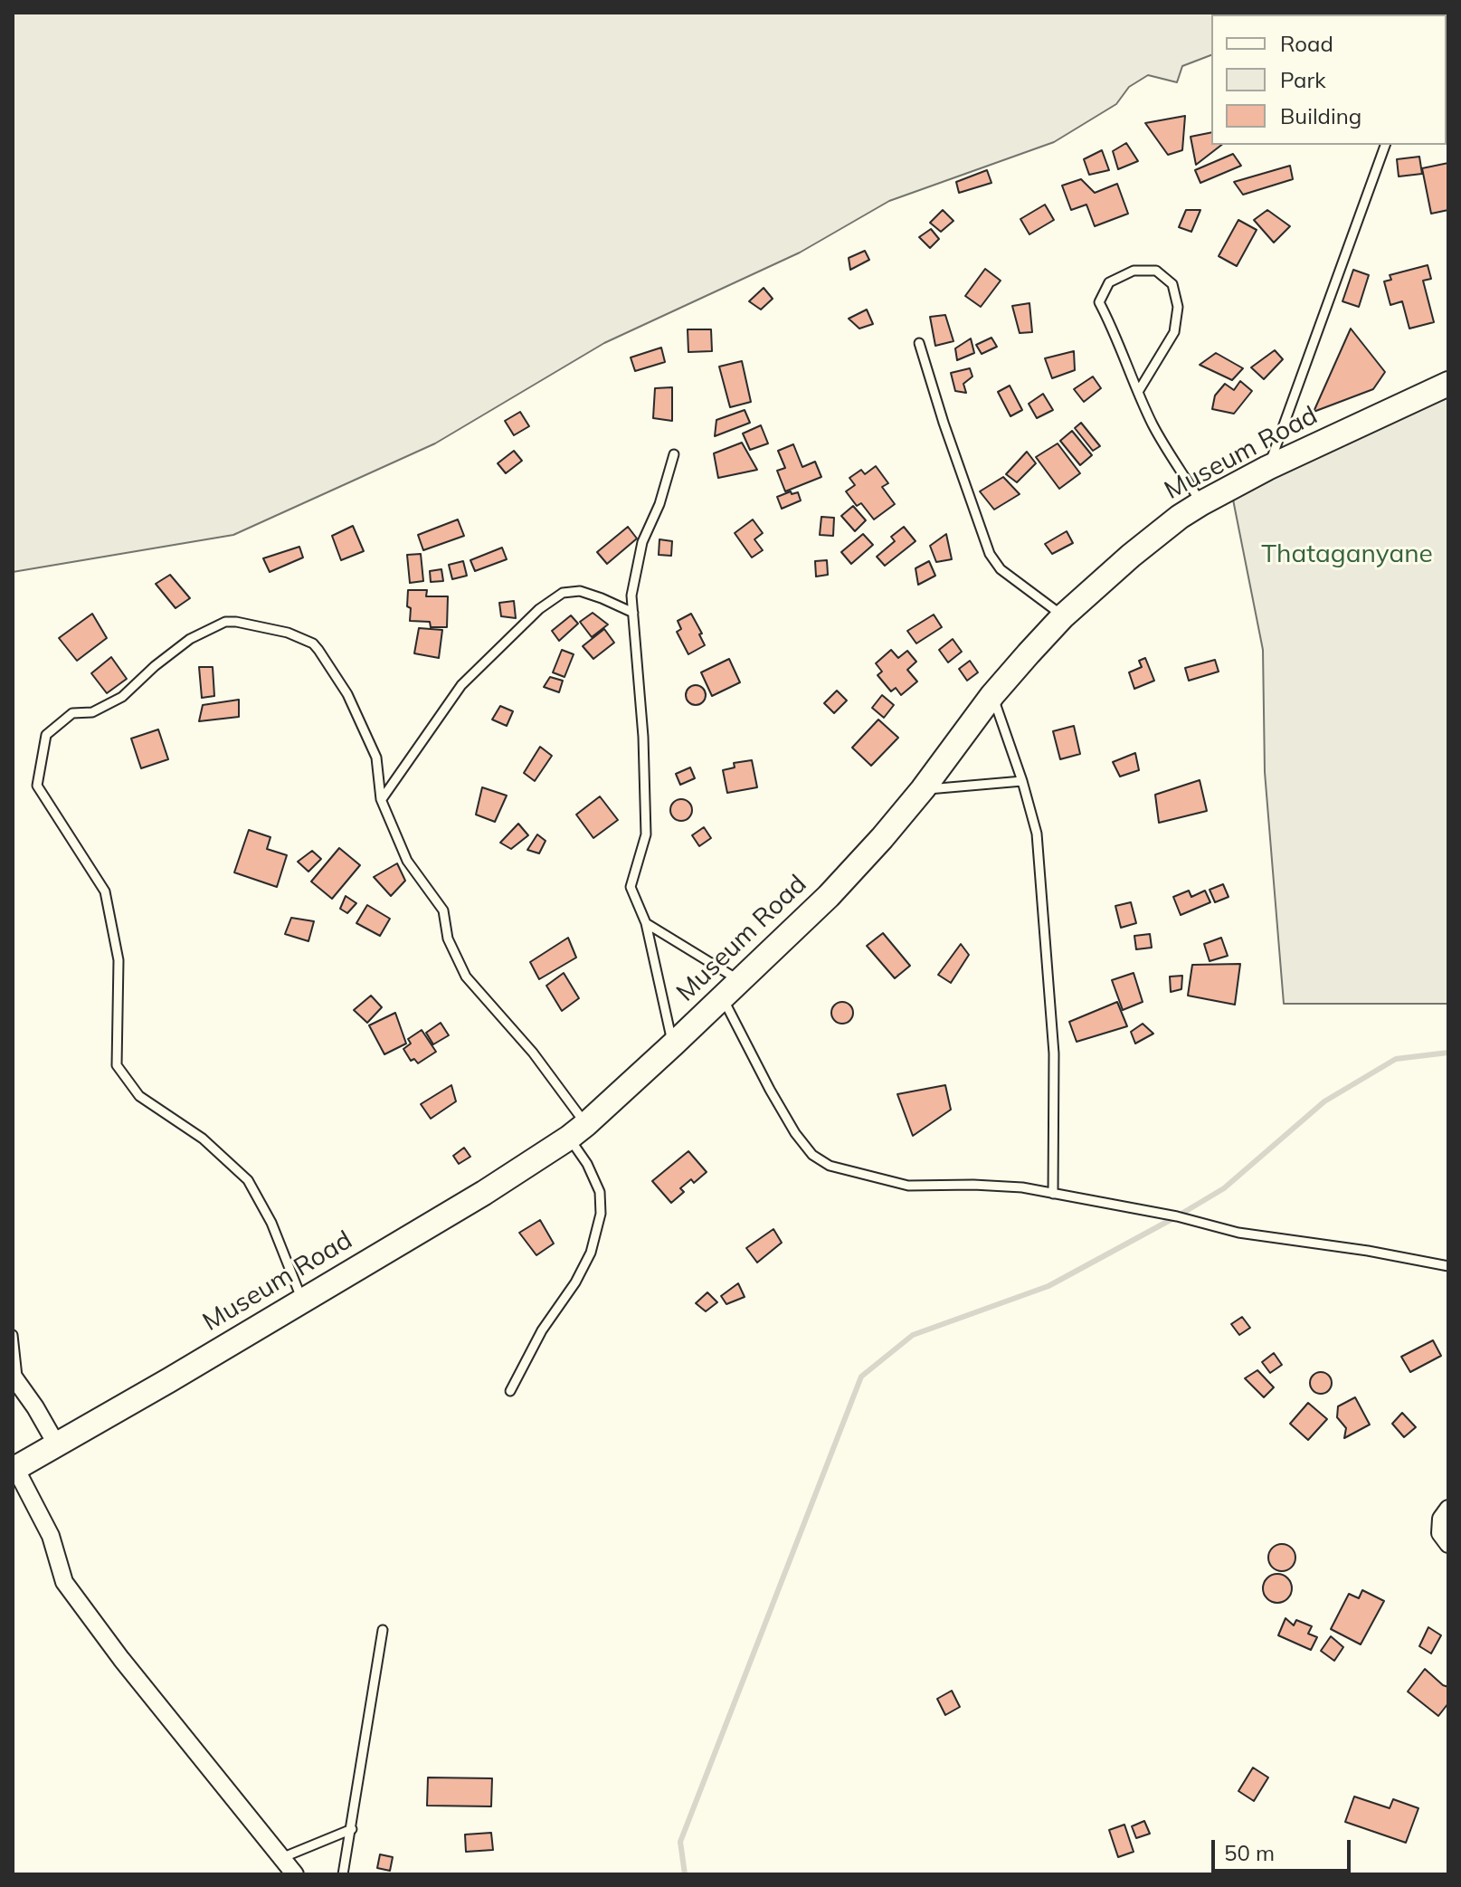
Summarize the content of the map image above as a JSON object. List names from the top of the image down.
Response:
{
  "streets": {
    "street": ["Museum Road"]
  },
  "parks": ["Thataganyane"],
  "legend": ["Road", "Park", "Building"],
  "scale_bar": "50 m"
}
